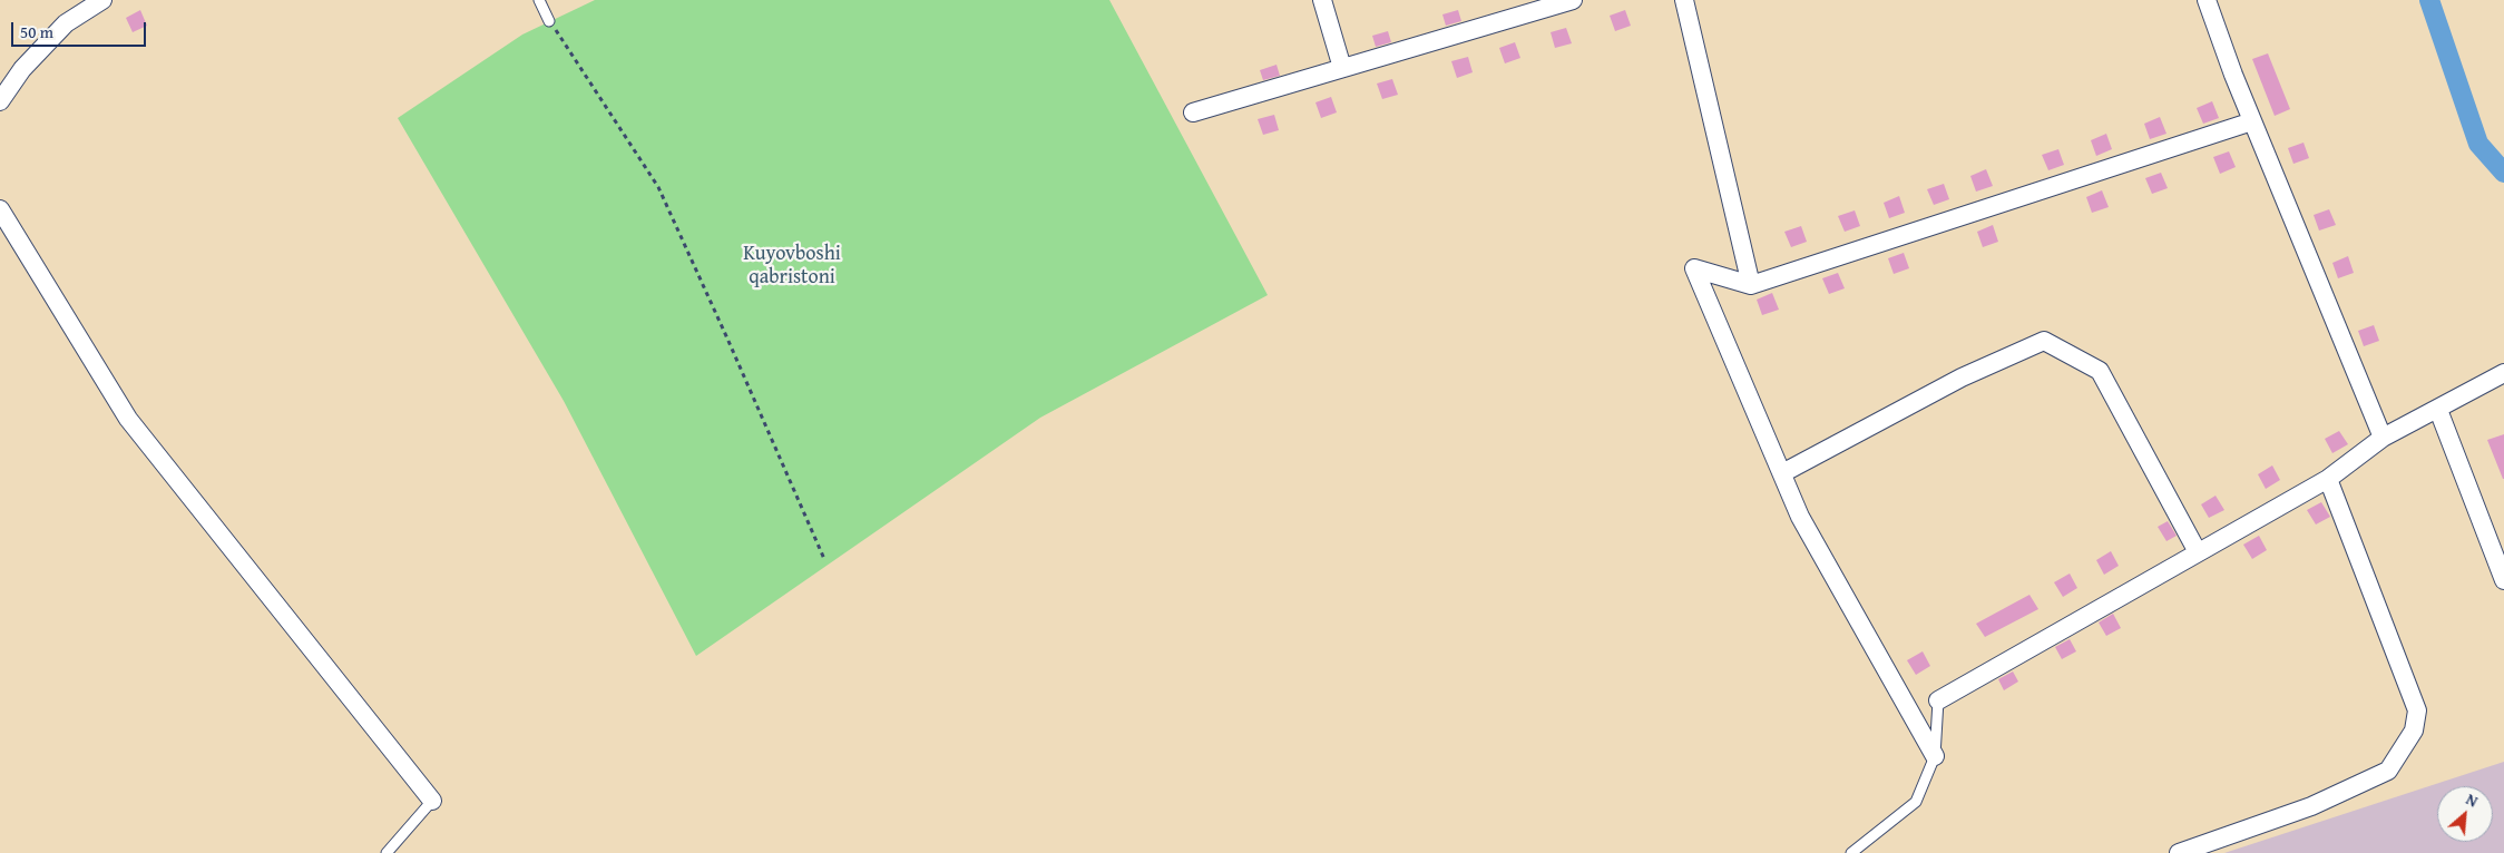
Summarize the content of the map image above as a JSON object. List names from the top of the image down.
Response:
{
  "parks": ["Kuyovboshi qabristoni"],
  "scale_bar": "50 m",
  "north": "top right"
}
